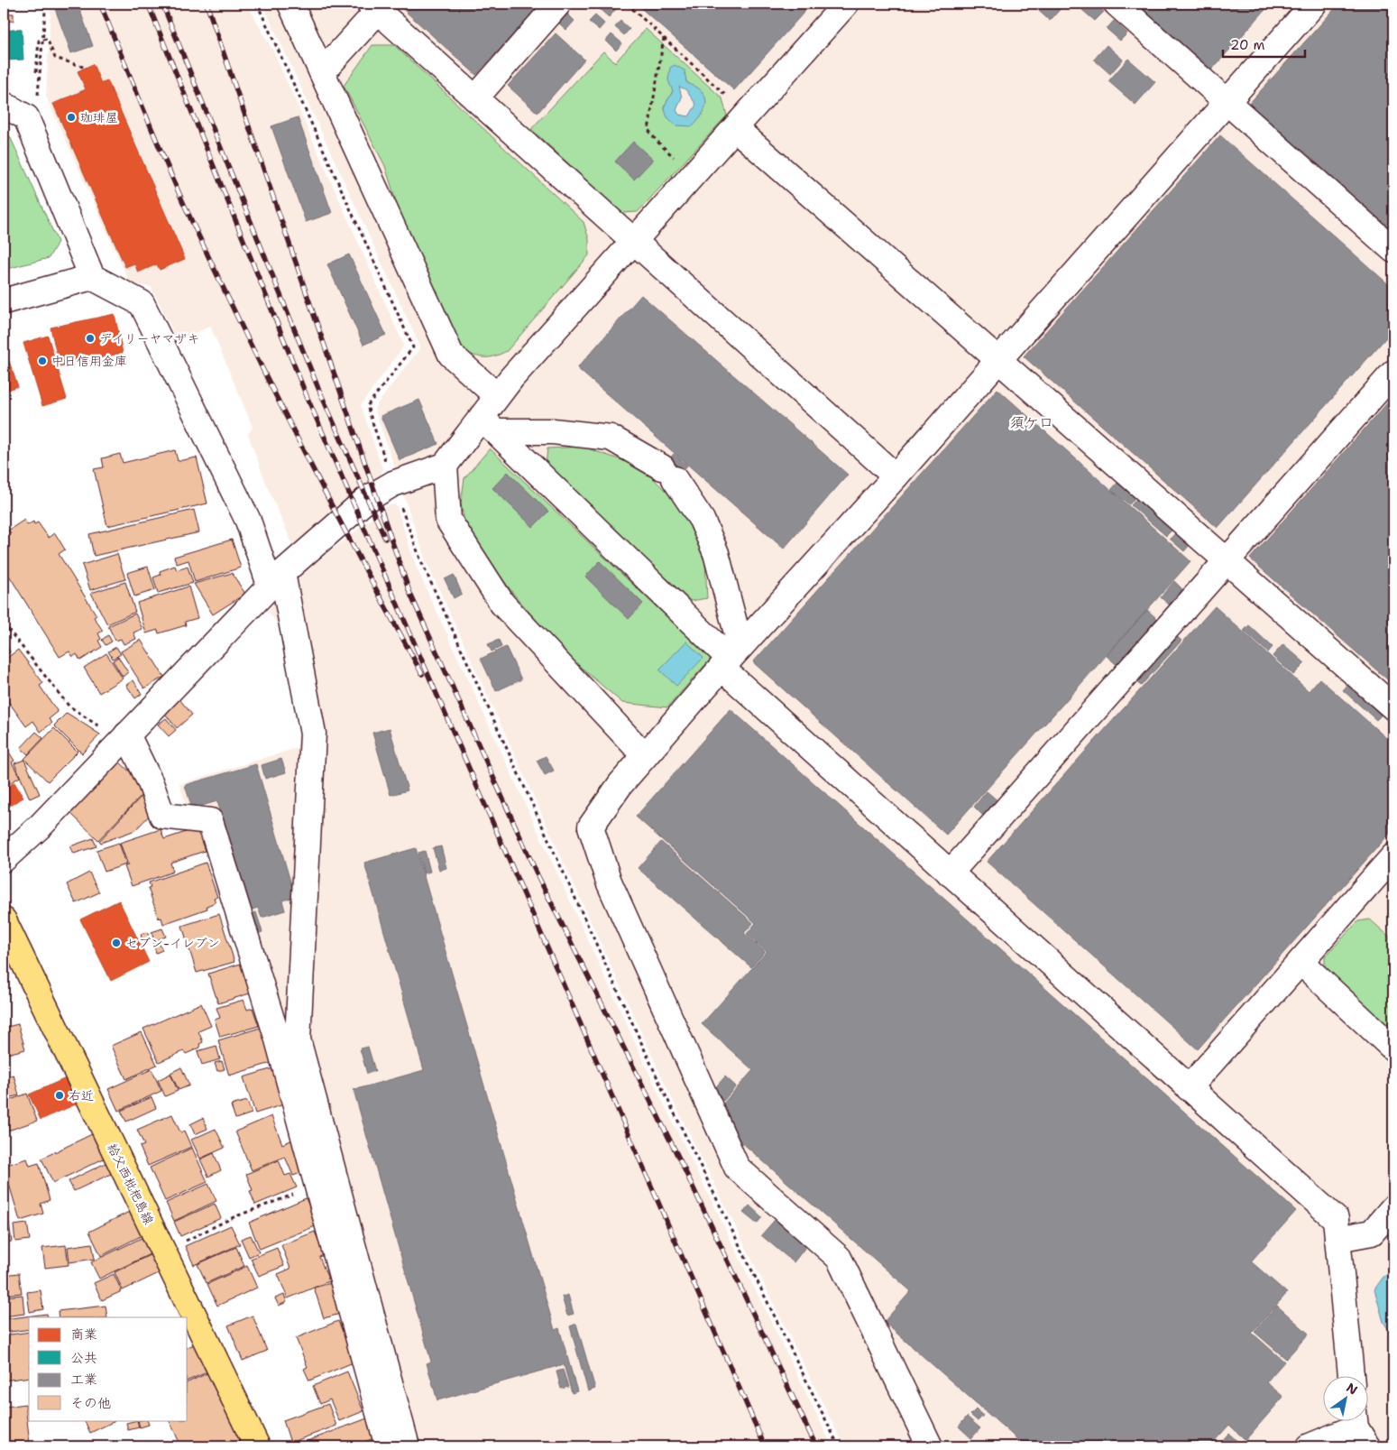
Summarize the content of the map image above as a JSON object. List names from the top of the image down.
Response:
{
  "streets": {
    "main road": ["給父西枇杷島線"]
  },
  "districts": ["須ケ口"],
  "places": [
    "珈琲屋",
    "デイリーヤマザキ",
    "中日信用金庫",
    "セブン-イレブン",
    "右近"
  ],
  "legend": [
    "商業",
    "公共",
    "工業",
    "その他"
  ],
  "scale_bar": "20 m",
  "north": "top right"
}
